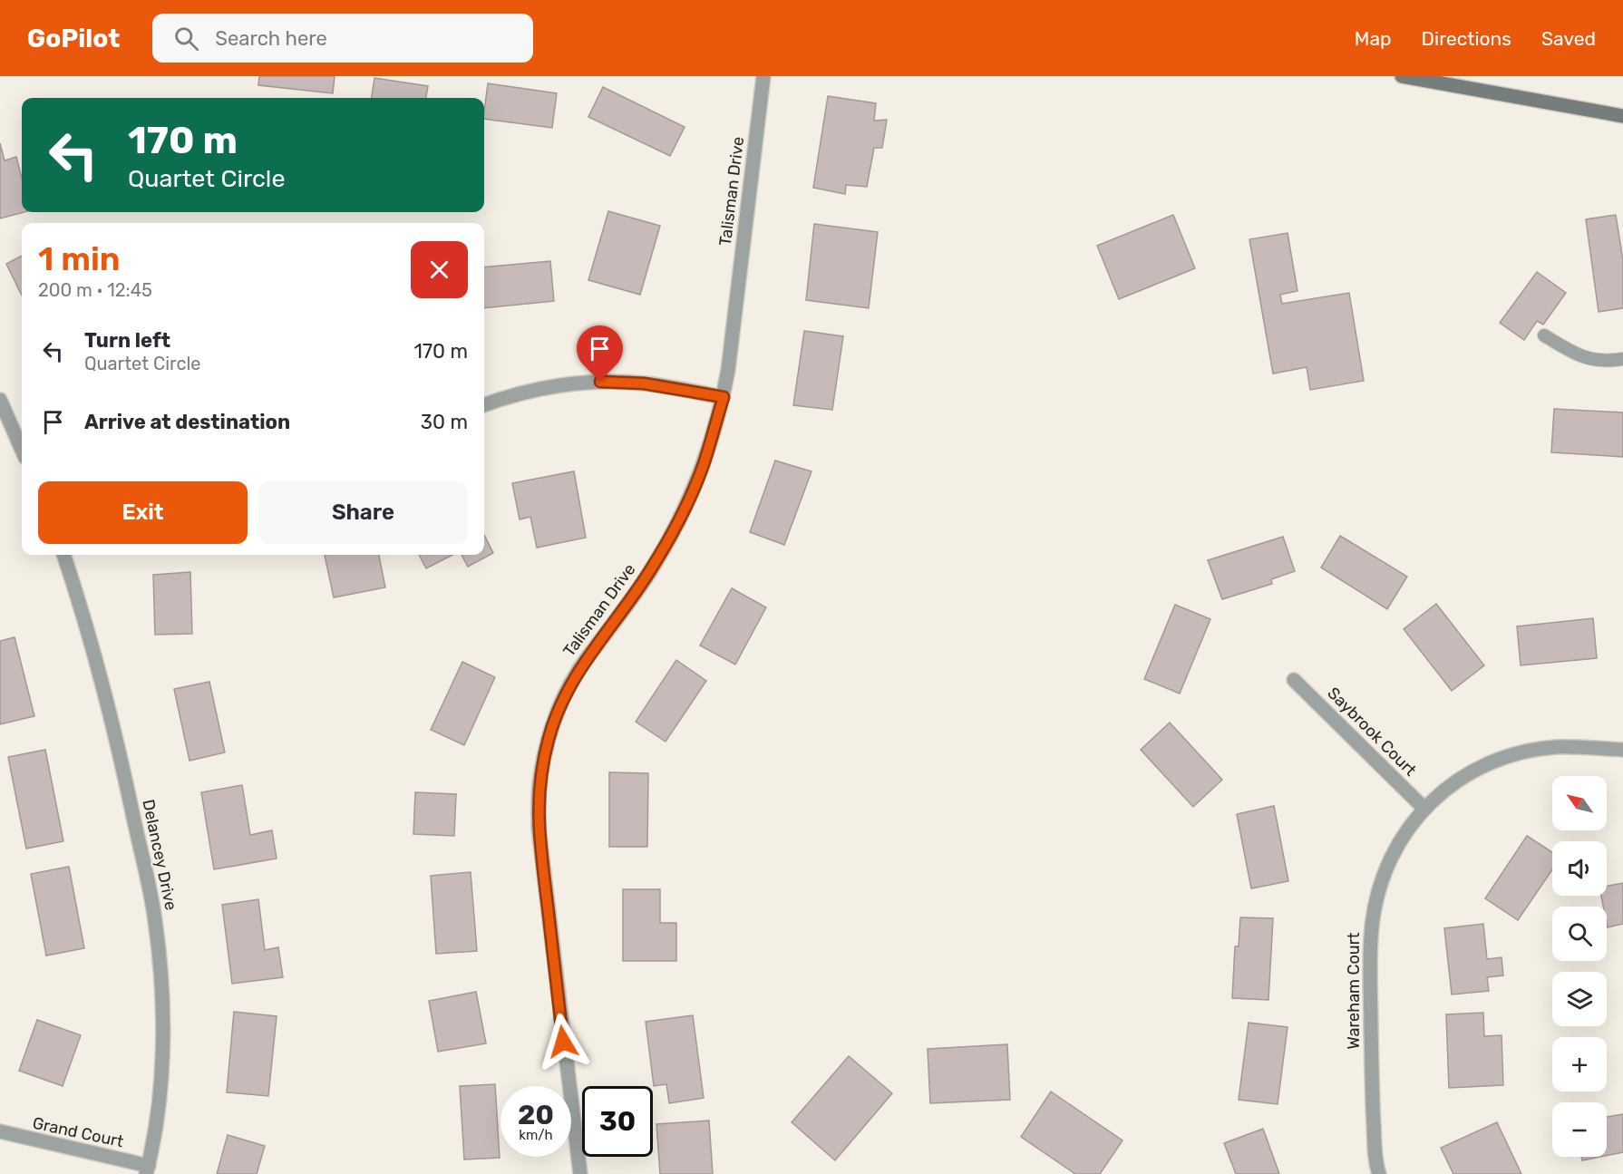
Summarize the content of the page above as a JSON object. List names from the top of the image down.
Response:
{
  "streets": {
    "street": [
      "Talisman Drive",
      "Saybrook Court",
      "Delancey Drive",
      "Wareham Court",
      "Grand Court"
    ]
  },
  "crossings": [
    ["Saybrook Court", "Wareham Court"],
    ["Delancey Drive", "Grand Court"]
  ],
  "north": "top left",
  "page": {
    "header": "GoPilot",
    "search": "Search here",
    "nav": ["Map", "Directions", "Saved"],
    "turn": ["170 m", "Quartet Circle"],
    "heading": ["1 min", "200 m · 12:45"],
    "list": [
      {
        "name": "Turn left",
        "note": "Quartet Circle",
        "value": "170 m"
      },
      {
        "name": "Arrive at destination",
        "value": "30 m"
      }
    ],
    "buttons": ["Exit", "Share"],
    "map_buttons": ["+", "−"],
    "speed": "20 km/h",
    "limit": "30"
  }
}
